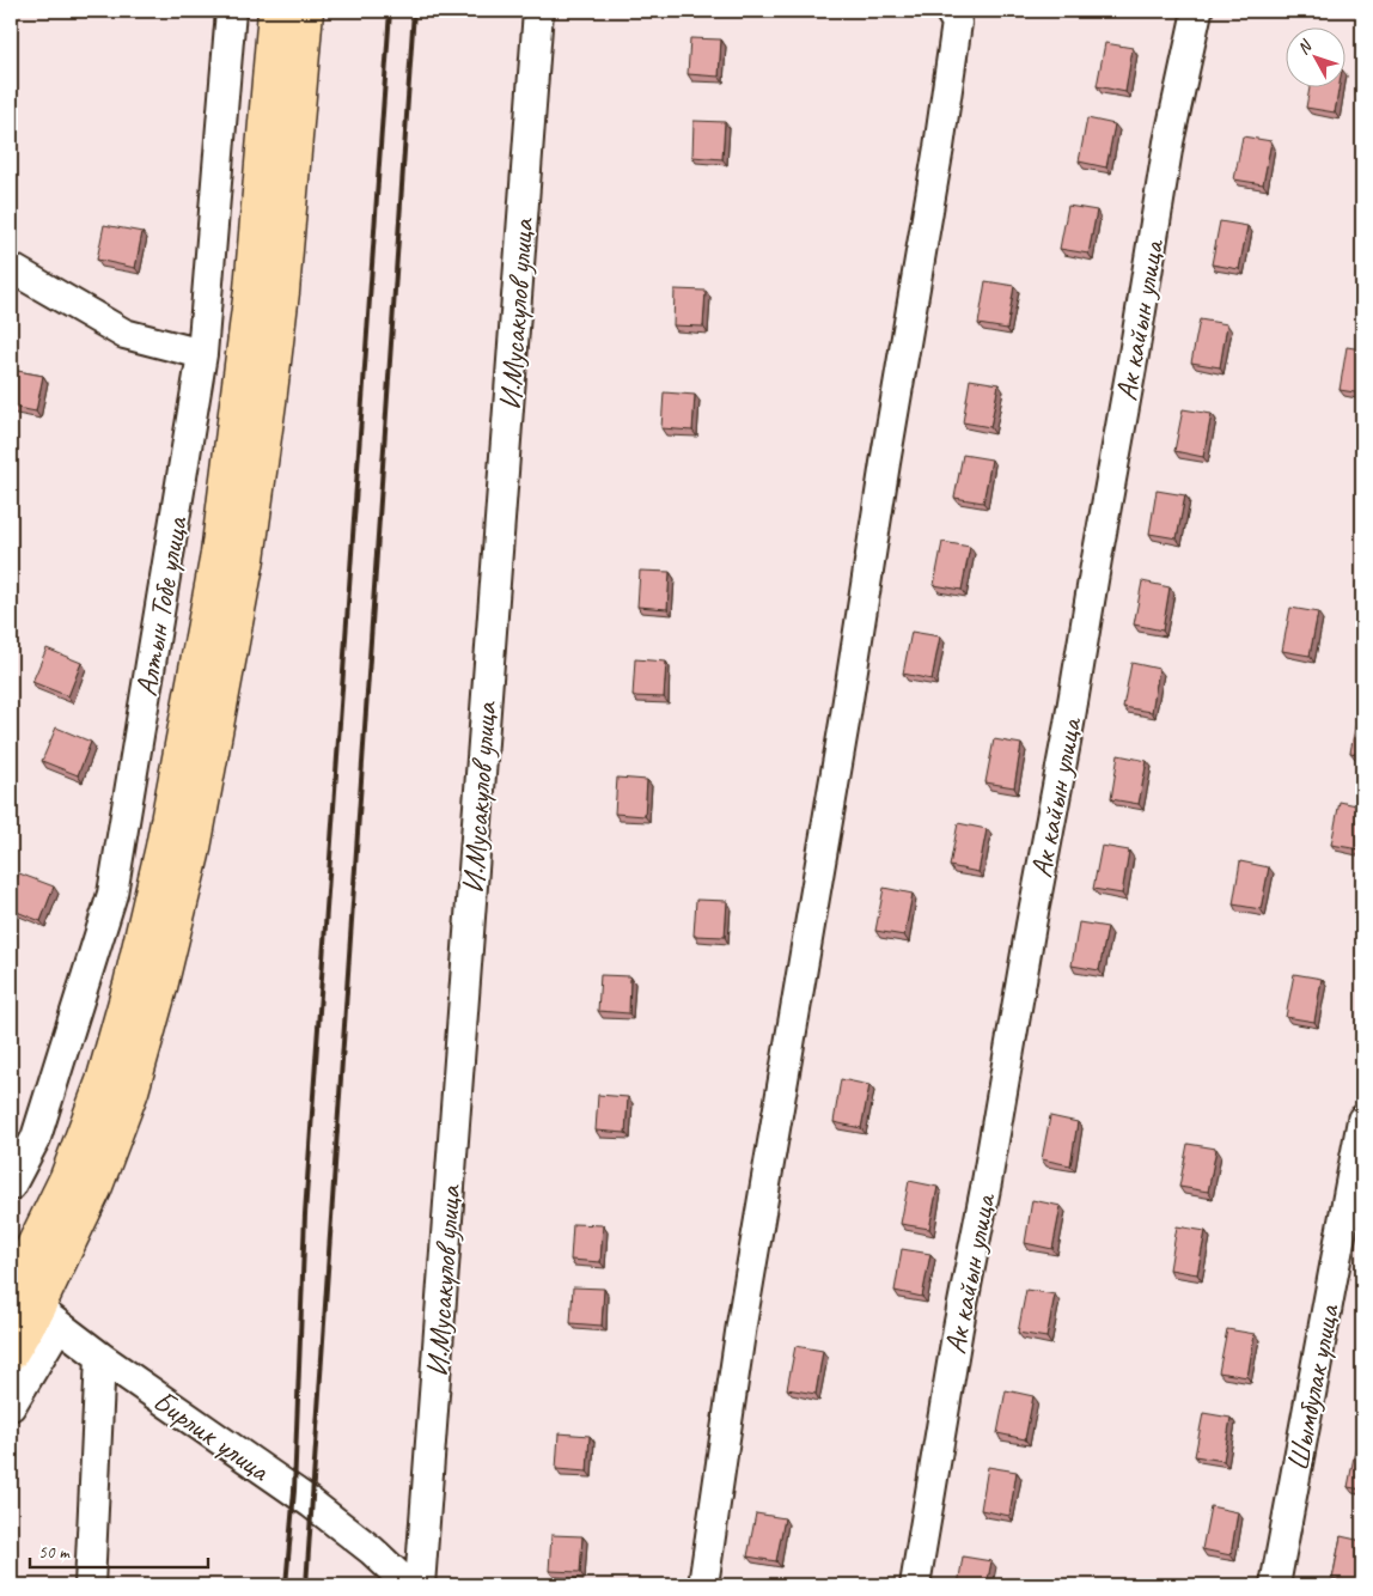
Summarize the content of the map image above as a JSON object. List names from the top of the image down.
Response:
{
  "streets": {
    "street": [
      "И.Мусакулов улица",
      "Ак кайын улица",
      "Алтын Тобе улица",
      "Шымбулак улица",
      "Бирлик улица"
    ]
  },
  "scale_bar": "50 m",
  "north": "top left"
}
